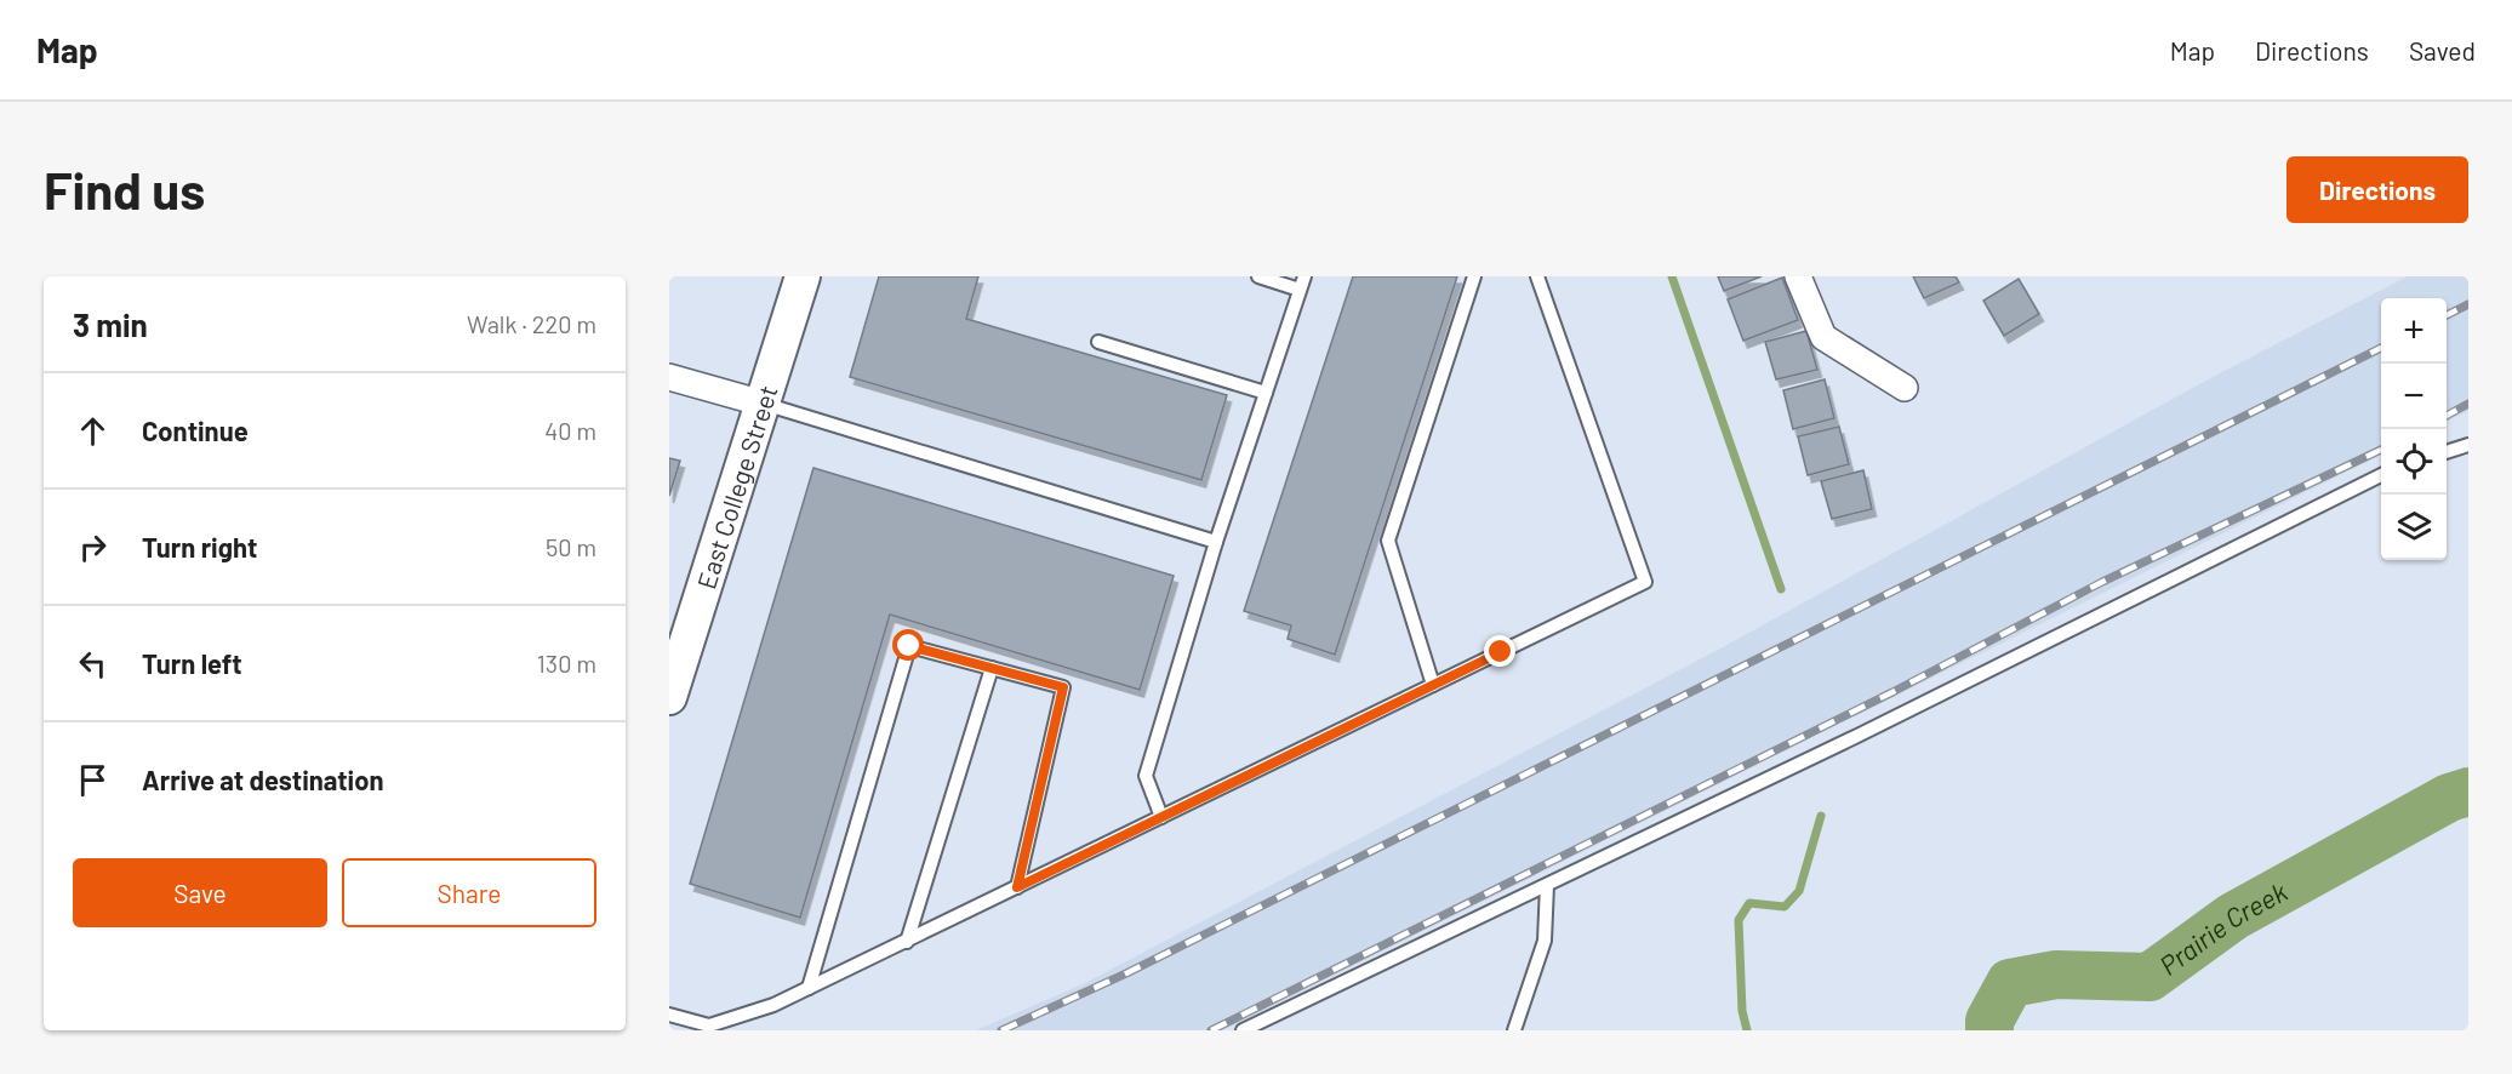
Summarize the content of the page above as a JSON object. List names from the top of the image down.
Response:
{
  "streets": {
    "street": ["East College Street"]
  },
  "water": ["Prairie Creek"],
  "page": {
    "header": "Map",
    "nav": ["Map", "Directions", "Saved"],
    "buttons": [
      "Directions",
      ["Save", "Share"]
    ],
    "title": "Find us",
    "heading": ["3 min", "Walk · 220 m"],
    "map_buttons": ["+", "−"],
    "list": [
      ["Continue", "40 m"],
      ["Turn right", "50 m"],
      ["Turn left", "130 m"],
      "Arrive at destination"
    ]
  }
}
